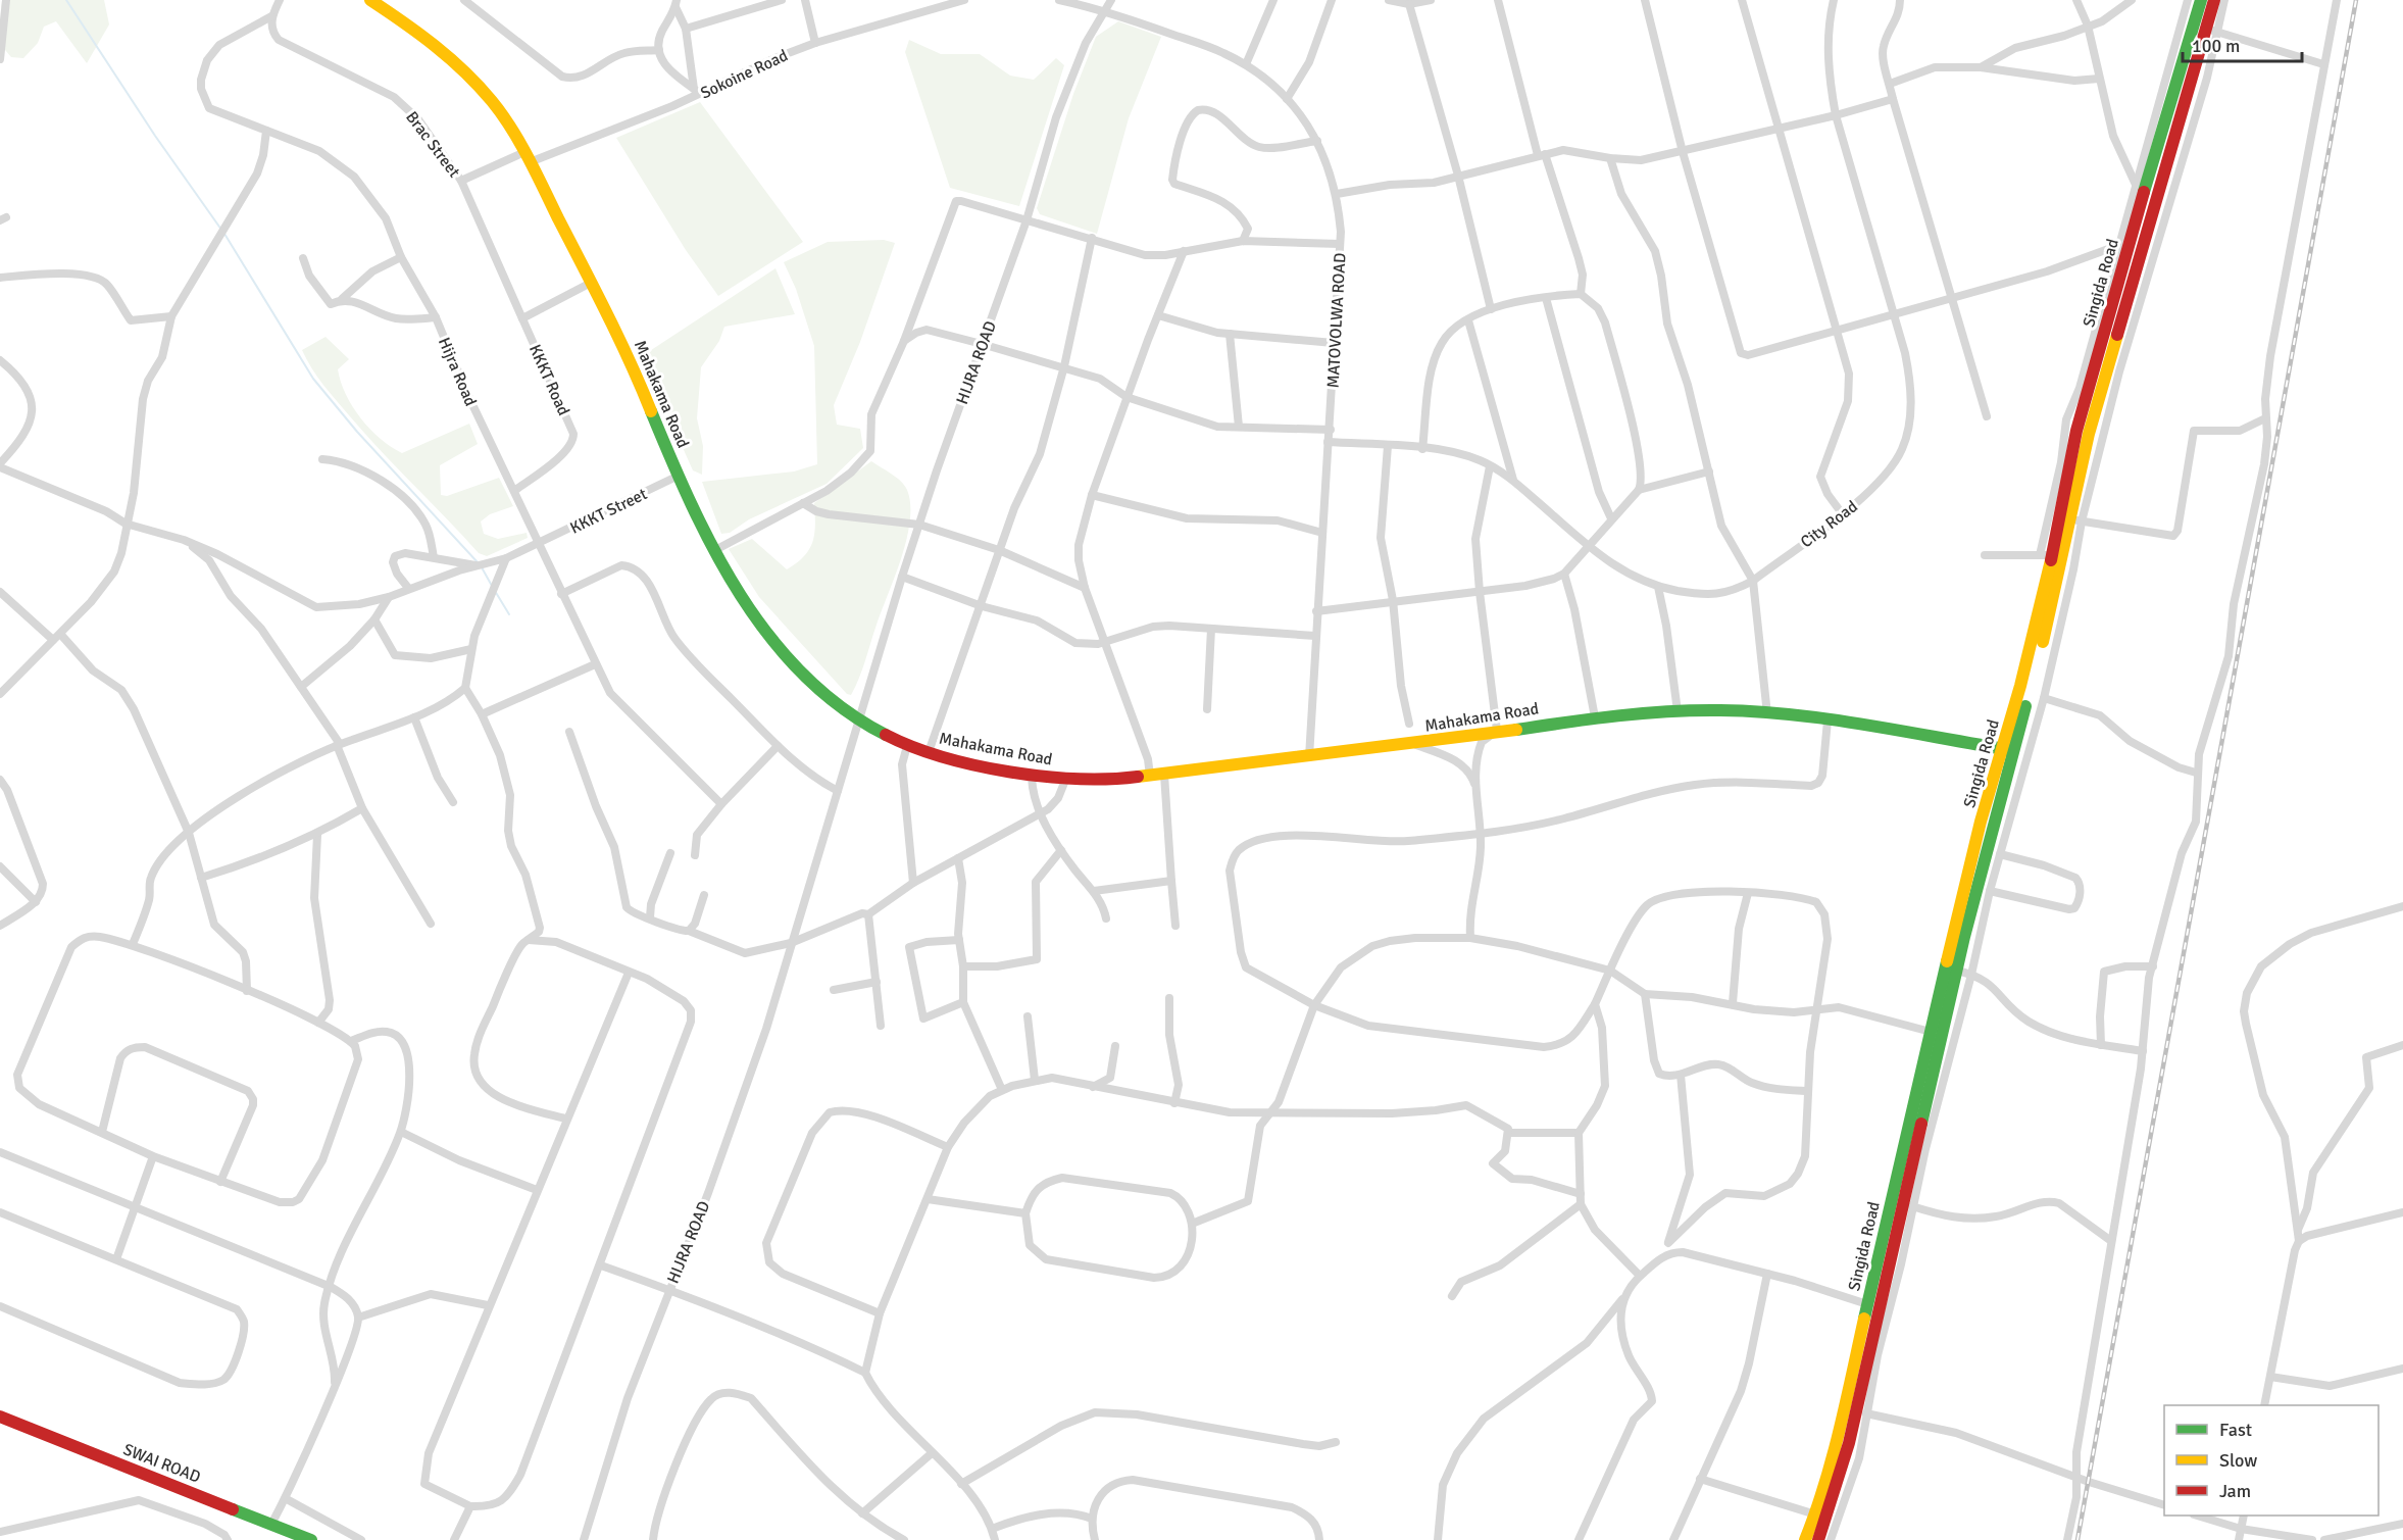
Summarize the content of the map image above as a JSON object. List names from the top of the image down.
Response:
{
  "streets": {
    "main road": ["Singida Road", "Mahakama Road", "SWAI ROAD"],
    "street": [
      "Sokoine Road",
      "Brac Street",
      "MATOVOLWA ROAD",
      "HIJRA ROAD",
      "Hijra Road",
      "KKKT Road",
      "KKKT Street",
      "City Road"
    ]
  },
  "crossings": [
    ["Sokoine Road", "Brac Street"],
    ["Sokoine Road", "Mahakama Road"],
    ["Brac Street", "Hijra Road"],
    ["Brac Street", "KKKT Road"],
    ["Singida Road", "Mahakama Road"],
    ["MATOVOLWA ROAD", "HIJRA ROAD"],
    ["MATOVOLWA ROAD", "Mahakama Road"],
    ["MATOVOLWA ROAD", "City Road"],
    ["HIJRA ROAD", "Mahakama Road"],
    ["Hijra Road", "KKKT Road"],
    ["Hijra Road", "KKKT Street"],
    ["Mahakama Road", "KKKT Street"]
  ],
  "legend": ["Fast", "Slow", "Jam"],
  "scale_bar": "100 m"
}
